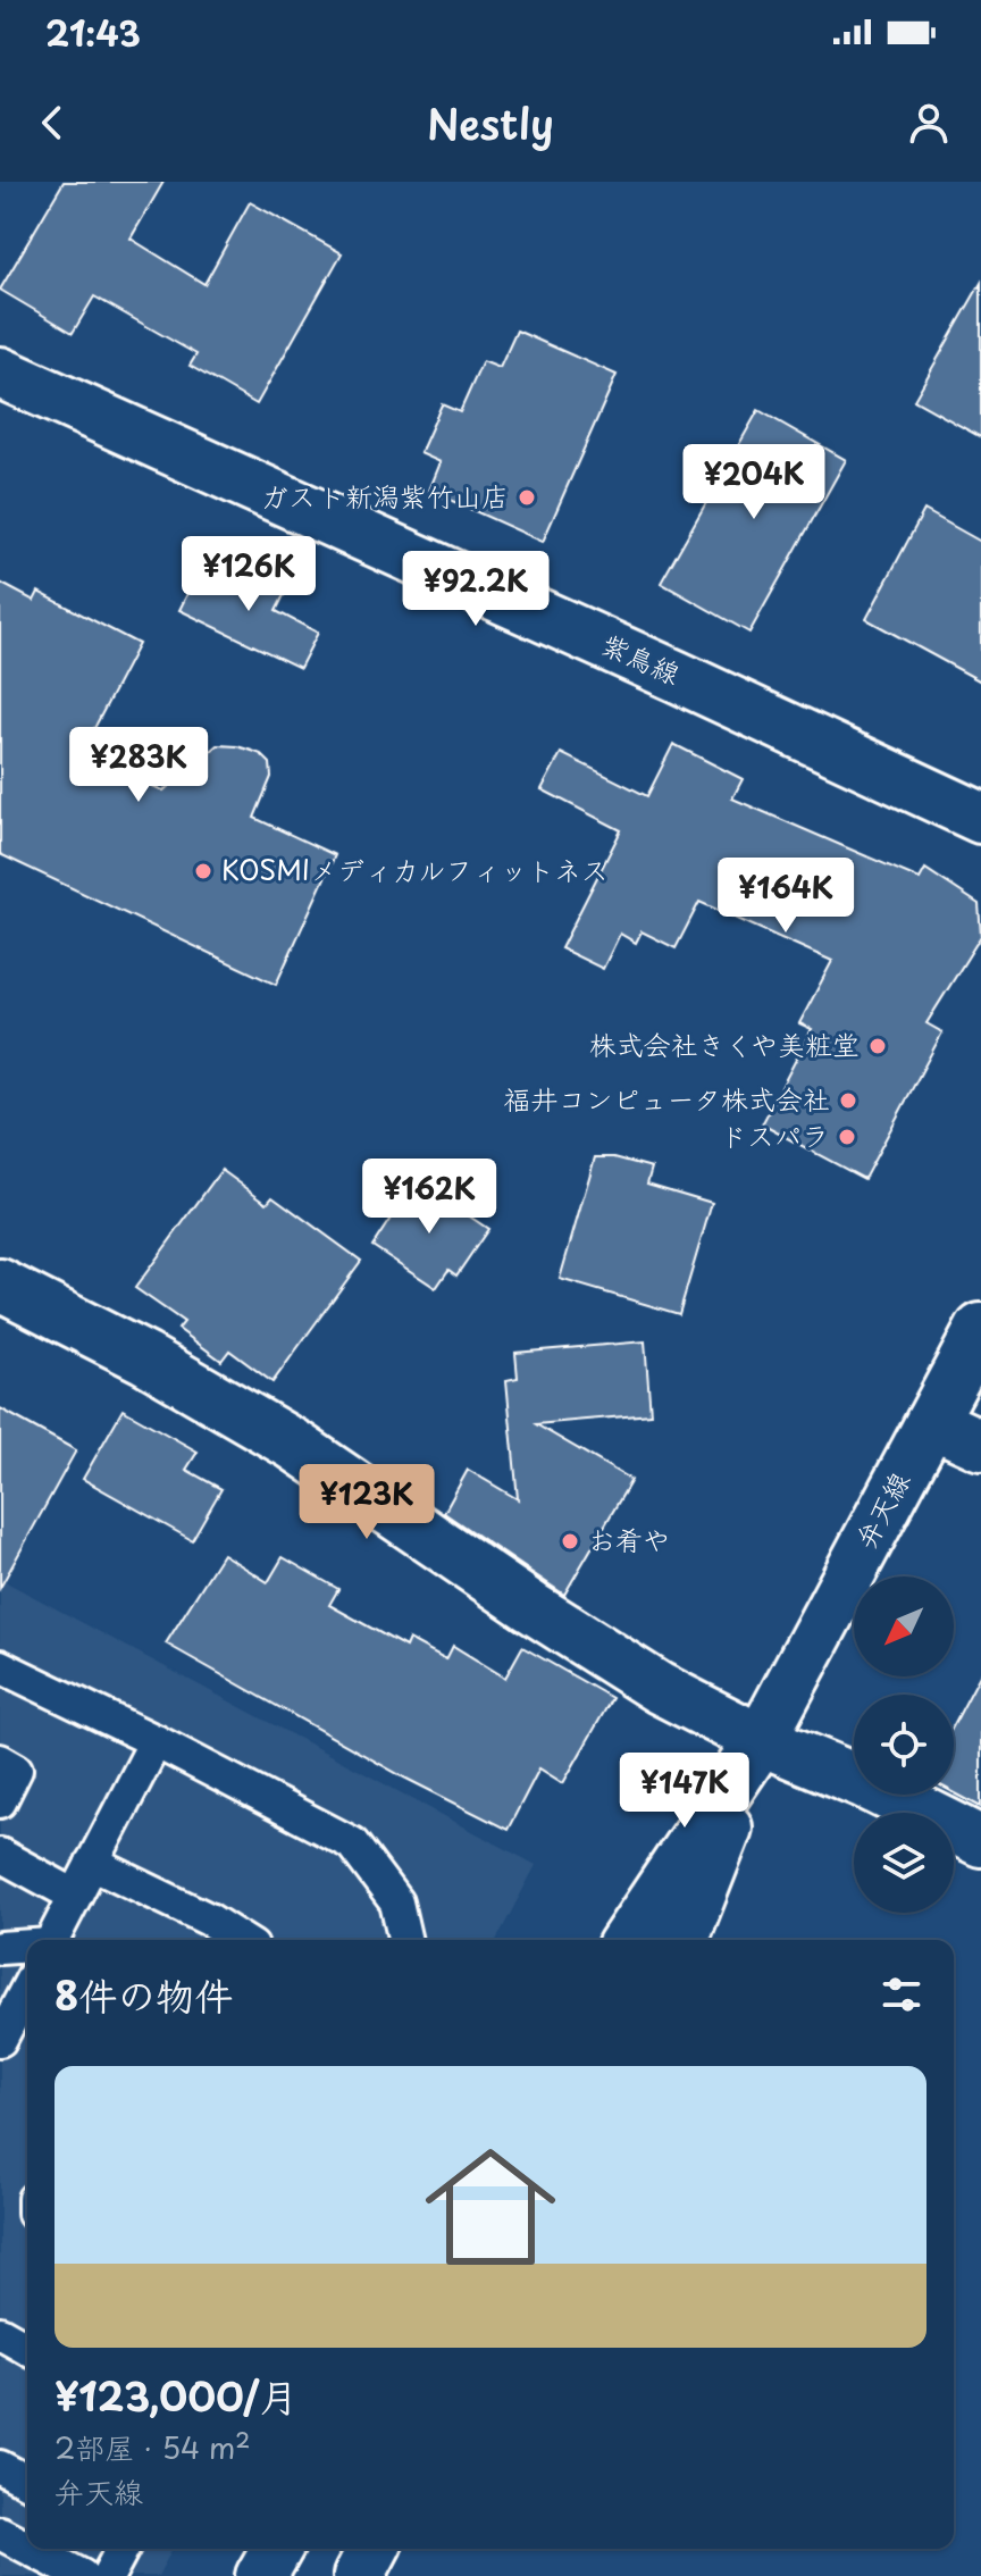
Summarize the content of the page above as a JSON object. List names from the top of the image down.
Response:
{
  "streets": {
    "street": ["紫鳥線", "弁天線"]
  },
  "places": [
    "ガスト新潟紫竹山店",
    "KOSMIメディカルフィットネス",
    "株式会社きくや美粧堂",
    "福井コンピュータ株式会社",
    "ドスパラ",
    "お肴や"
  ],
  "north": "bottom left",
  "page": {
    "status": "21:43",
    "header": "Nestly",
    "price": [
      "¥204K",
      "¥126K",
      "¥92.2K",
      "¥283K",
      "¥164K",
      "¥162K",
      "¥123K",
      "¥147K"
    ],
    "heading": "8件の物件",
    "list": [
      {
        "name": "¥123,000/月",
        "note": "2部屋 · 54 m² · 弁天線"
      }
    ]
  }
}
